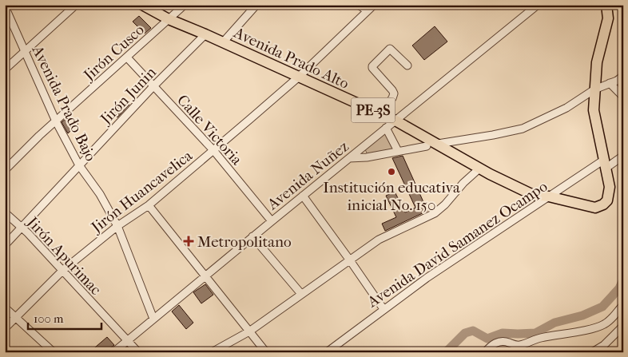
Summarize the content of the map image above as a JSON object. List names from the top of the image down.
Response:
{
  "streets": {
    "highway": ["Avenida Prado Alto", "PE-3S"],
    "street": [
      "Jirón Cusco",
      "Jirón Junin",
      "Avenida Prado Bajo",
      "Calle Victoria",
      "Avenida Nuñez",
      "Jirón Huancavelica",
      "Avenida David Samanez Ocampo",
      "Jirón Apurimac"
    ]
  },
  "crossings": [
    ["Jirón Cusco", "Avenida Prado Alto"],
    ["Jirón Cusco", "Avenida Prado Bajo"],
    ["Jirón Cusco", "Calle Victoria"],
    ["Avenida Prado Alto", "Jirón Junin"],
    ["Avenida Prado Alto", "PE-3S"],
    ["Avenida Prado Alto", "Avenida Nuñez"],
    ["Avenida Prado Alto", "Jirón Huancavelica"],
    ["Avenida Prado Alto", "Avenida David Samanez Ocampo"],
    ["Jirón Junin", "Avenida Prado Bajo"],
    ["Jirón Junin", "Calle Victoria"],
    ["Jirón Junin", "Jirón Apurimac"],
    ["Avenida Prado Bajo", "Avenida Nuñez"],
    ["Avenida Prado Bajo", "Jirón Huancavelica"],
    ["PE-3S", "Avenida David Samanez Ocampo"],
    ["Calle Victoria", "Avenida Nuñez"],
    ["Calle Victoria", "Jirón Huancavelica"],
    ["Avenida Nuñez", "Jirón Apurimac"],
    ["Jirón Huancavelica", "Jirón Apurimac"]
  ],
  "places": {
    "other": ["Institución educativa inicial No. 150"],
    "health": ["Metropolitano"]
  },
  "scale_bar": "100 m"
}
